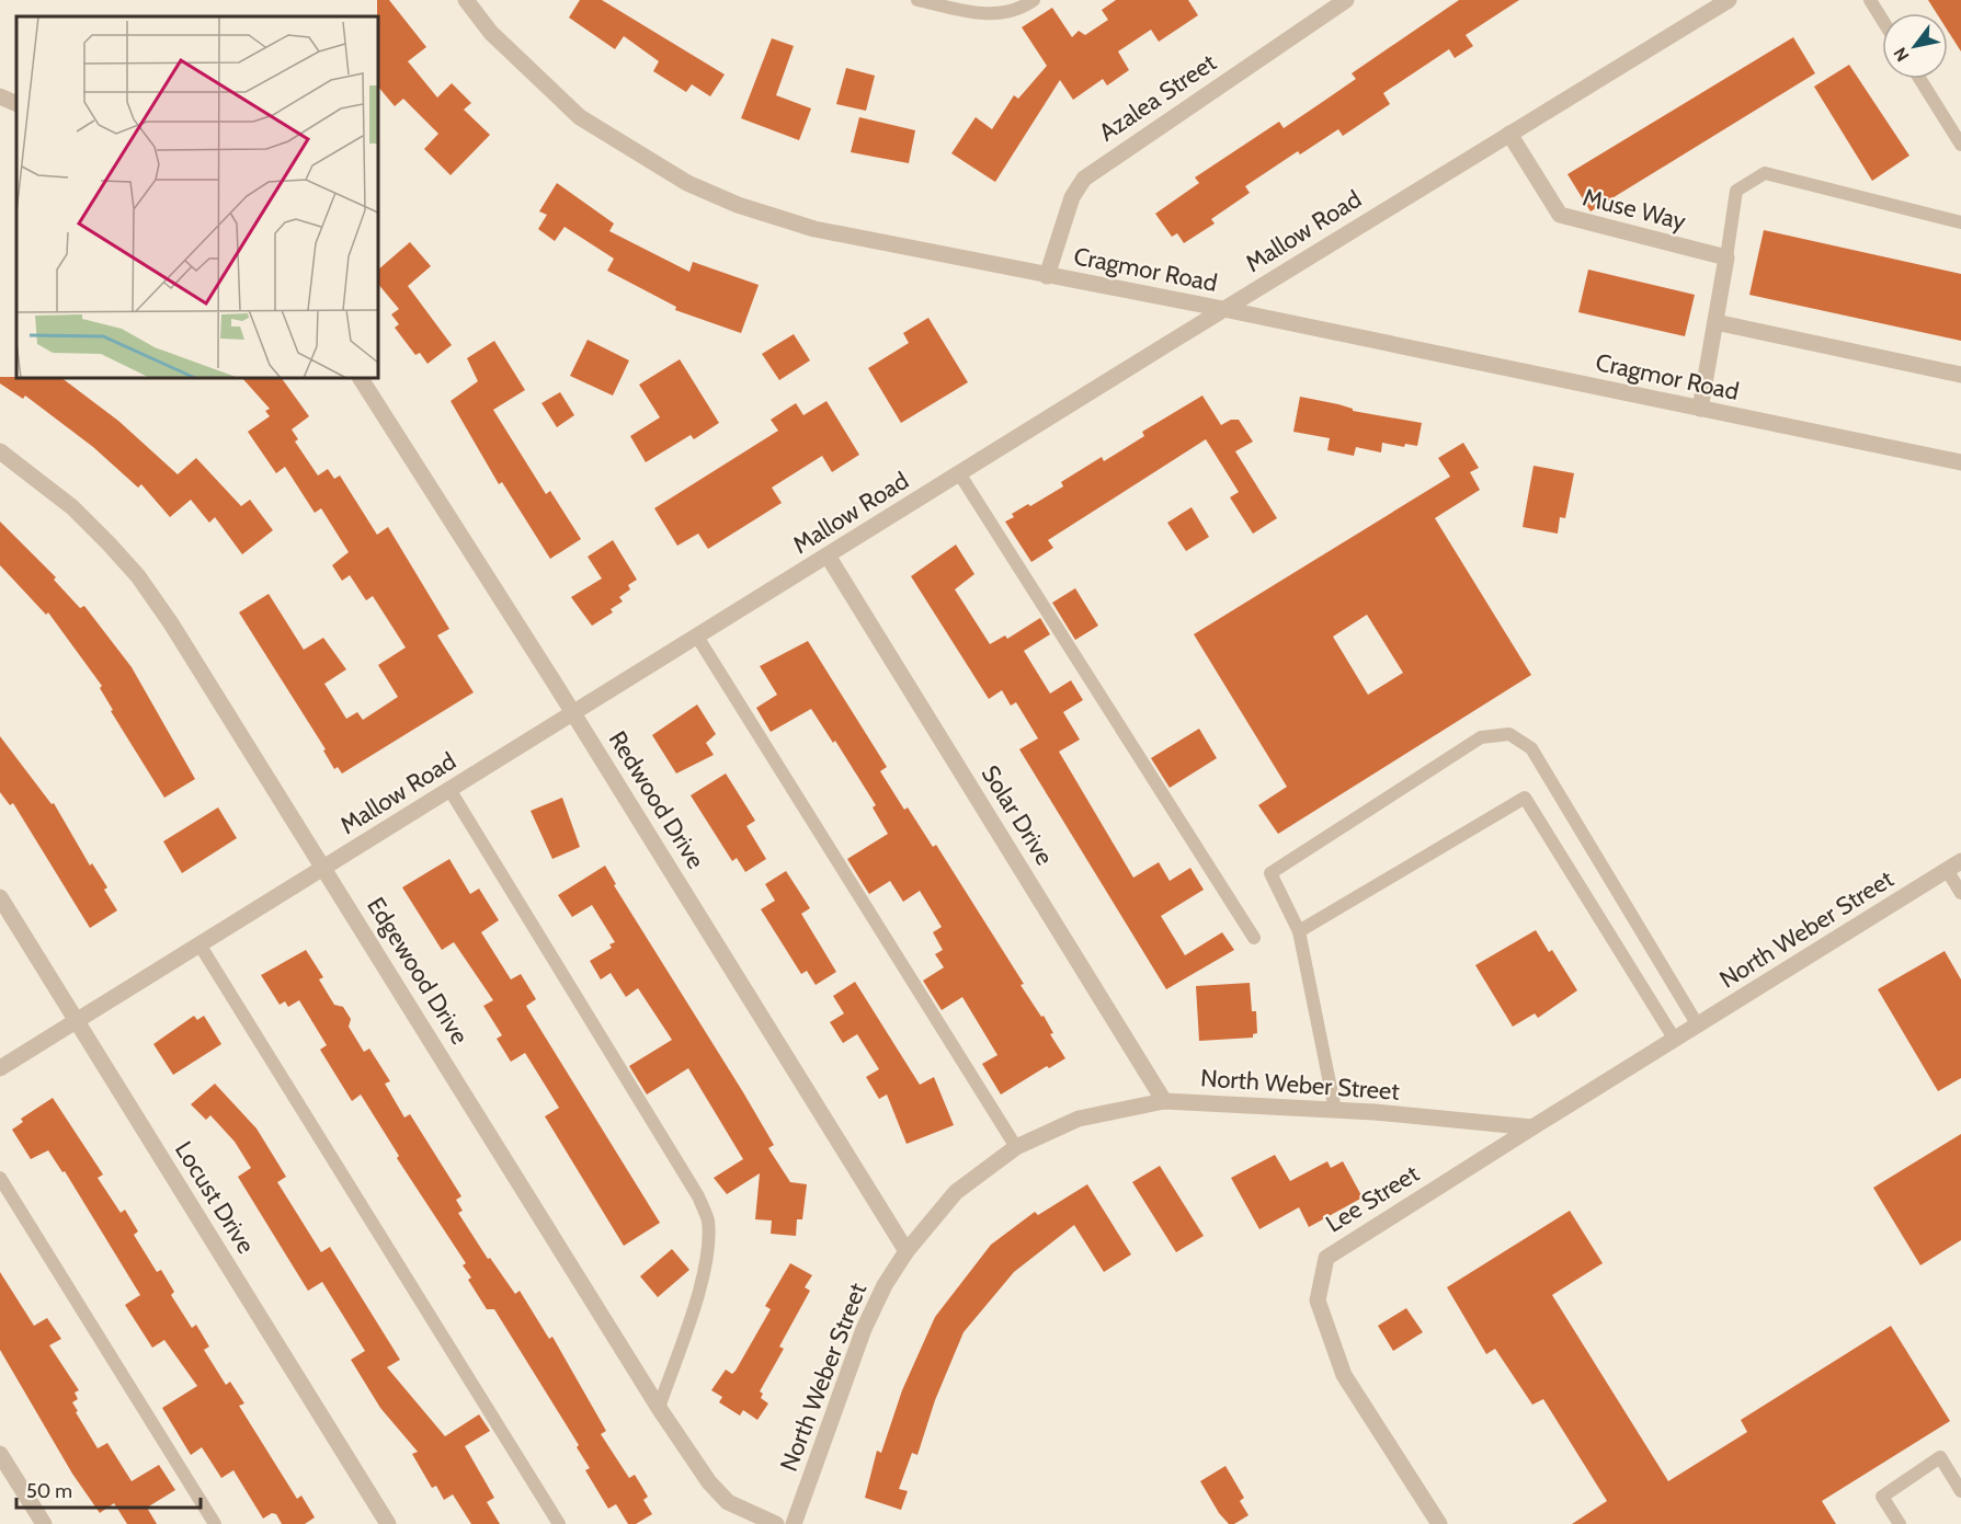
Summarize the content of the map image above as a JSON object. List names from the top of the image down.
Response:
{
  "streets": {
    "street": [
      "Azalea Street",
      "Muse Way",
      "Mallow Road",
      "Cragmor Road",
      "Redwood Drive",
      "Solar Drive",
      "North Weber Street",
      "Edgewood Drive",
      "Locust Drive",
      "Lee Street"
    ]
  },
  "crossings": [
    ["Azalea Street", "Cragmor Road"],
    ["Muse Way", "Mallow Road"],
    ["Mallow Road", "Cragmor Road"],
    ["Mallow Road", "Redwood Drive"],
    ["Mallow Road", "Solar Drive"],
    ["Mallow Road", "Edgewood Drive"],
    ["Mallow Road", "Locust Drive"],
    ["Redwood Drive", "North Weber Street"],
    ["Solar Drive", "North Weber Street"],
    ["North Weber Street", "Lee Street"]
  ],
  "scale_bar": "50 m",
  "north": "bottom left"
}
